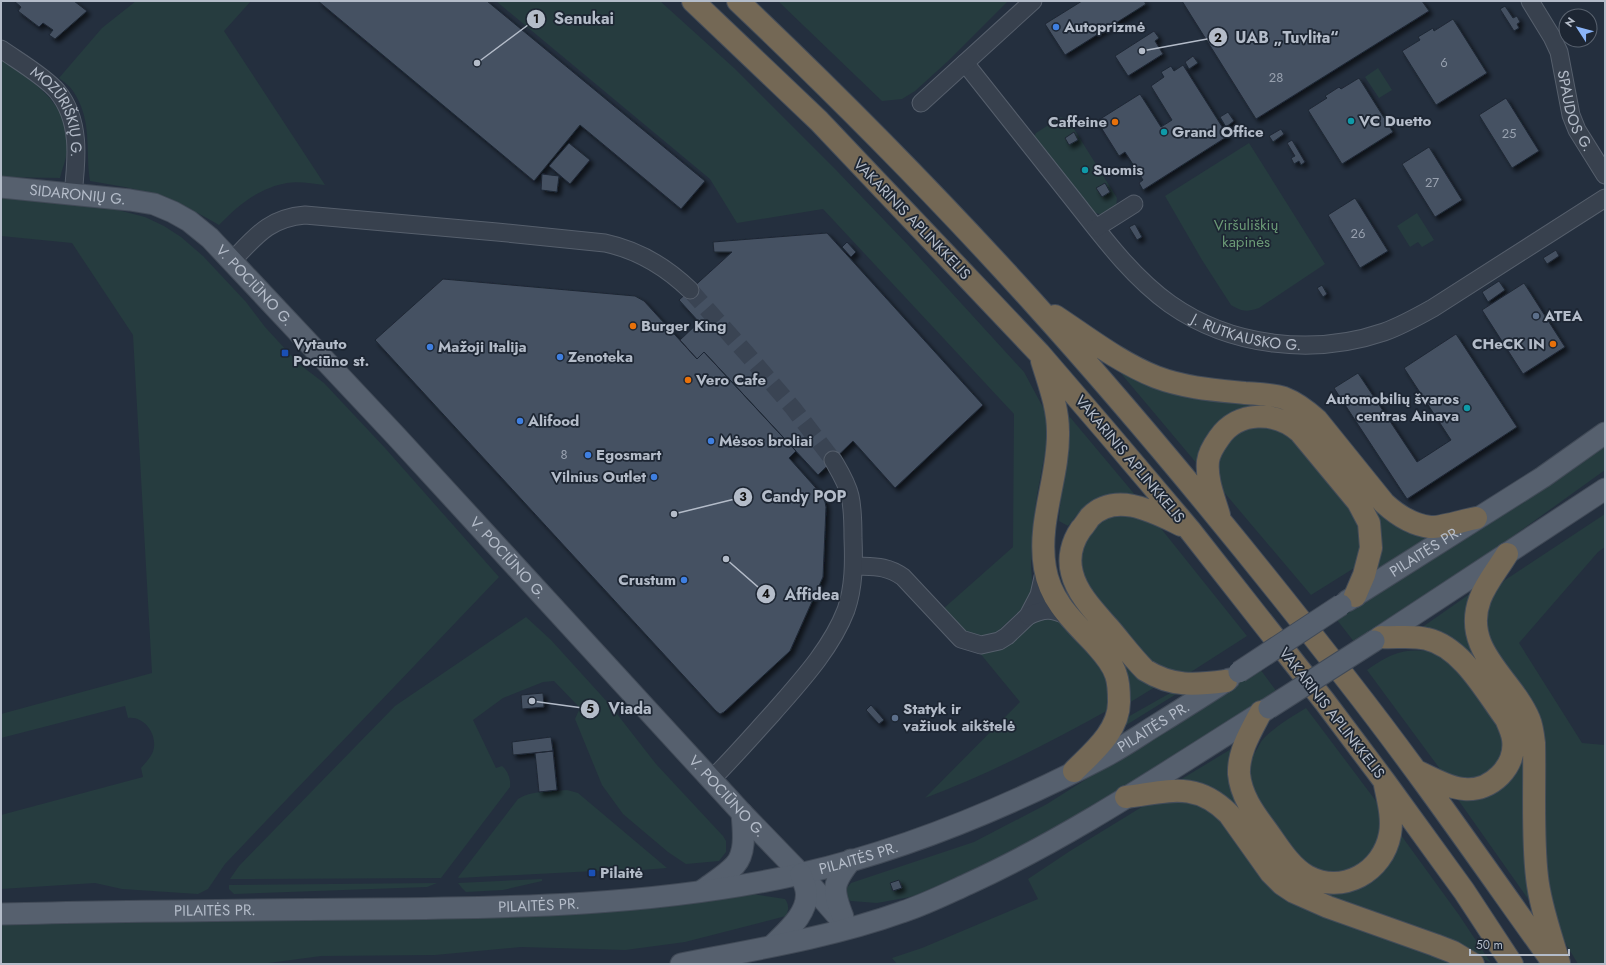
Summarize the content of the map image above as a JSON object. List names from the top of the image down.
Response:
{
  "streets": {
    "highway": ["VAKARINIS APLINKKELIS"],
    "main road": ["SIDARONIŲ G.", "V. POCIŪNO G.", "PILAITĖS PR."],
    "street": ["SPAUDOS G.", "MOZŪRIŠKIŲ G.", "J. RUTKAUSKO G."]
  },
  "crossings": [
    ["MOZŪRIŠKIŲ G.", "SIDARONIŲ G."],
    ["SIDARONIŲ G.", "V. POCIŪNO G."],
    ["V. POCIŪNO G.", "PILAITĖS PR."]
  ],
  "parks": ["Viršuliškių kapinės"],
  "places": {
    "other": [
      "Autoprizmė",
      "UAB „Tuvlita“",
      "Senukai",
      "VC Duetto",
      "Caffeine",
      "Grand Office",
      "Suomis",
      "ATEA",
      "Burger King",
      "CHeCK IN",
      "Mažoji Italija",
      "Zenoteka",
      "Vero Cafe",
      "Automobilių švaros centras Ainava",
      "Alifood",
      "Mėsos broliai",
      "Egosmart",
      "Vilnius Outlet",
      "Candy POP",
      "Affidea",
      "Crustum",
      "Viada",
      "Statyk ir važiuok aikštelė"
    ],
    "transit": ["Vytauto Pociūno st.", "Pilaitė"]
  },
  "house_numbers": [
    "6",
    "28",
    "25",
    "27",
    "26",
    "8"
  ],
  "scale_bar": "50 m",
  "north": "top left"
}
